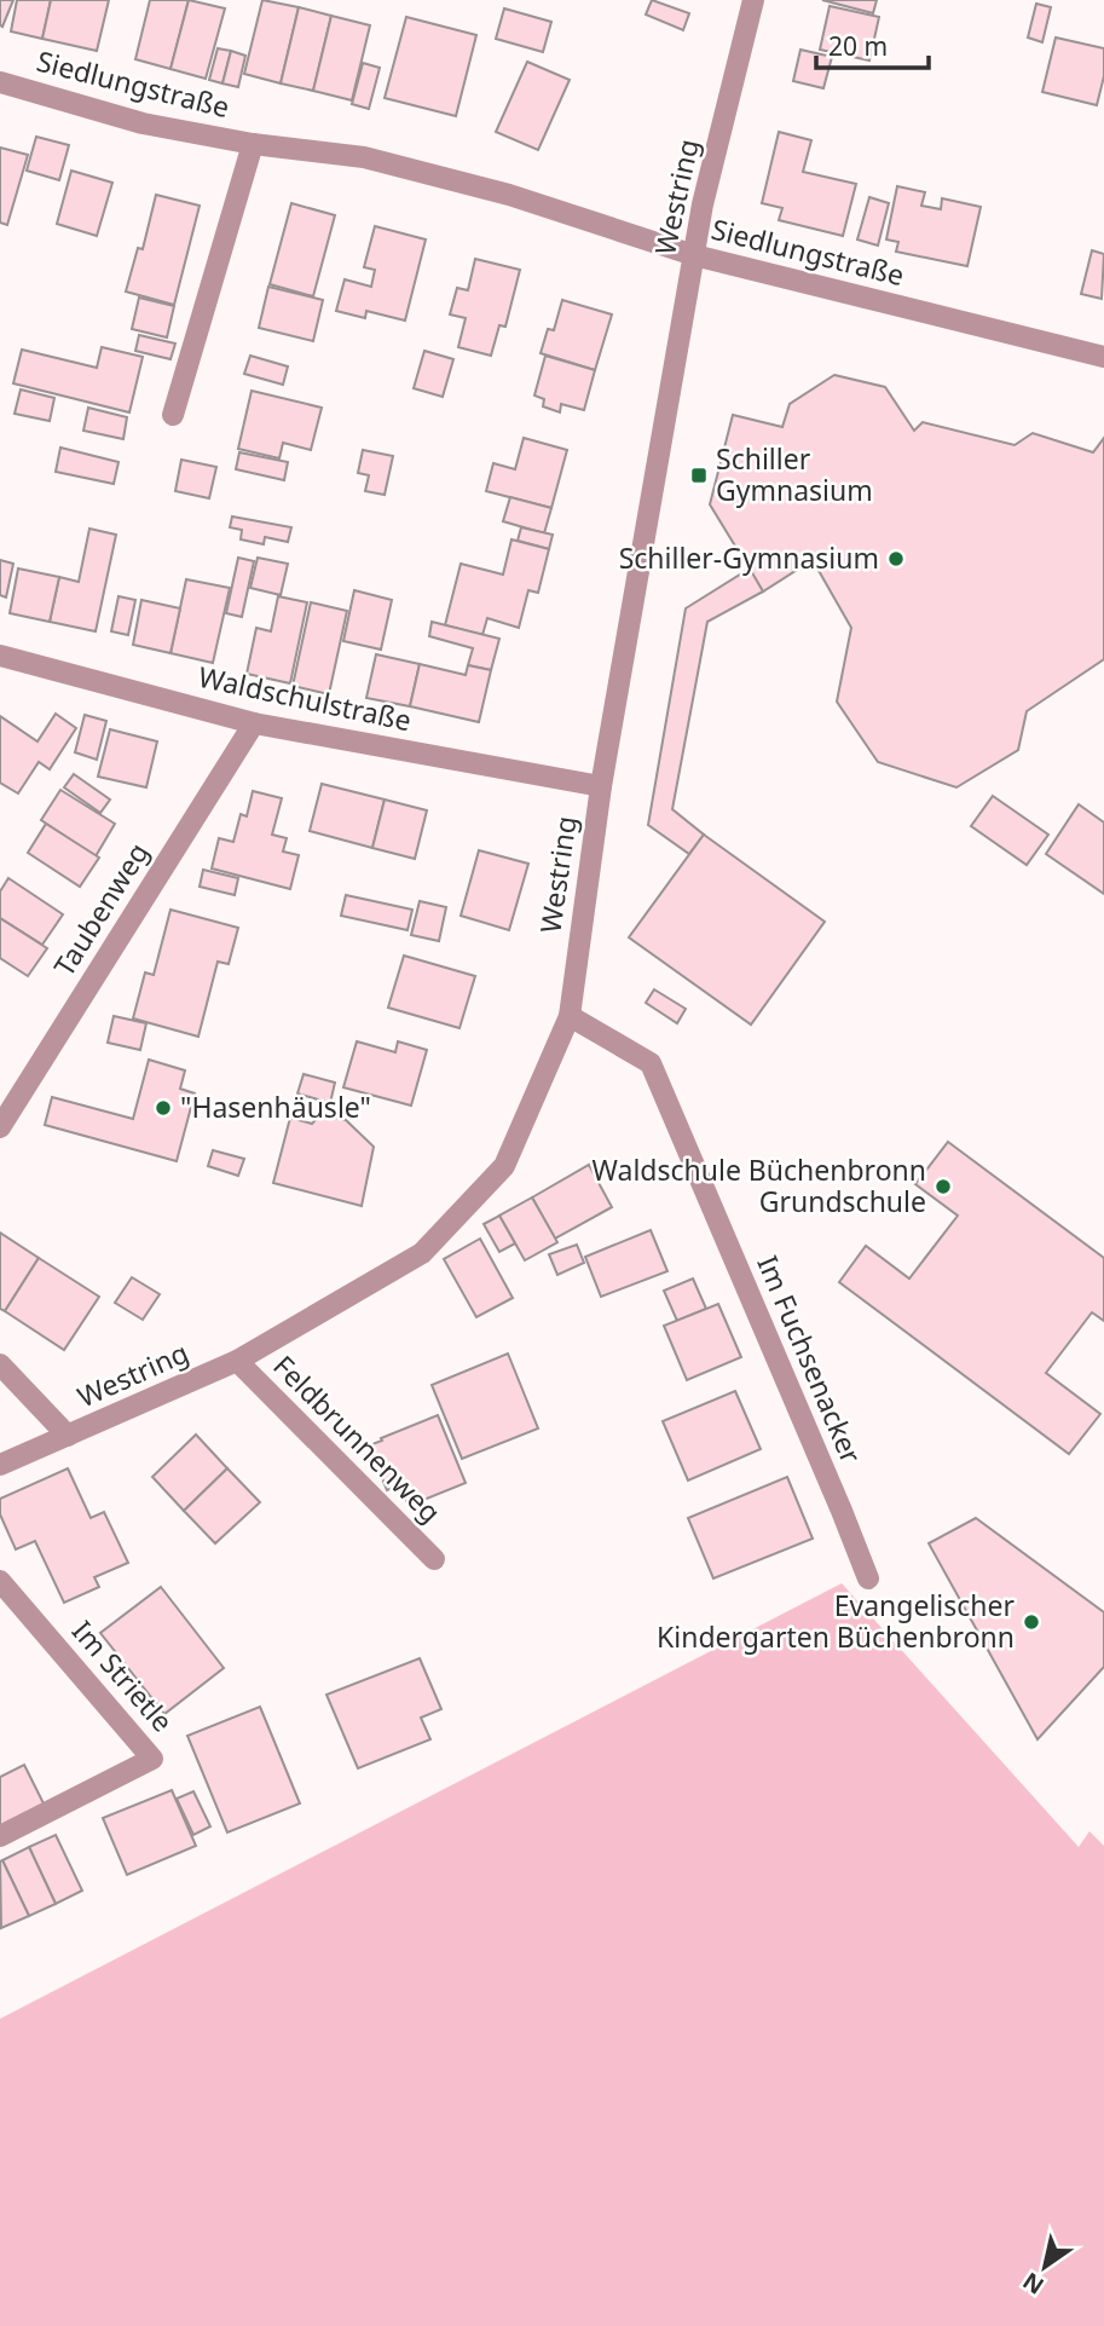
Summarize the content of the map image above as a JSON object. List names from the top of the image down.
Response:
{
  "streets": {
    "street": [
      "Siedlungstraße",
      "Westring",
      "Waldschulstraße",
      "Taubenweg",
      "Im Fuchsenacker",
      "Feldbrunnenweg",
      "Im Strietle"
    ]
  },
  "crossings": [
    ["Siedlungstraße", "Westring"],
    ["Westring", "Waldschulstraße"],
    ["Westring", "Im Fuchsenacker"],
    ["Westring", "Feldbrunnenweg"],
    ["Waldschulstraße", "Taubenweg"]
  ],
  "places": {
    "transit": ["Schiller Gymnasium"],
    "other": [
      "Schiller-Gymnasium",
      "\"Hasenhäusle\"",
      "Waldschule Büchenbronn Grundschule",
      "Evangelischer Kindergarten Büchenbronn"
    ]
  },
  "scale_bar": "20 m",
  "north": "bottom left"
}
